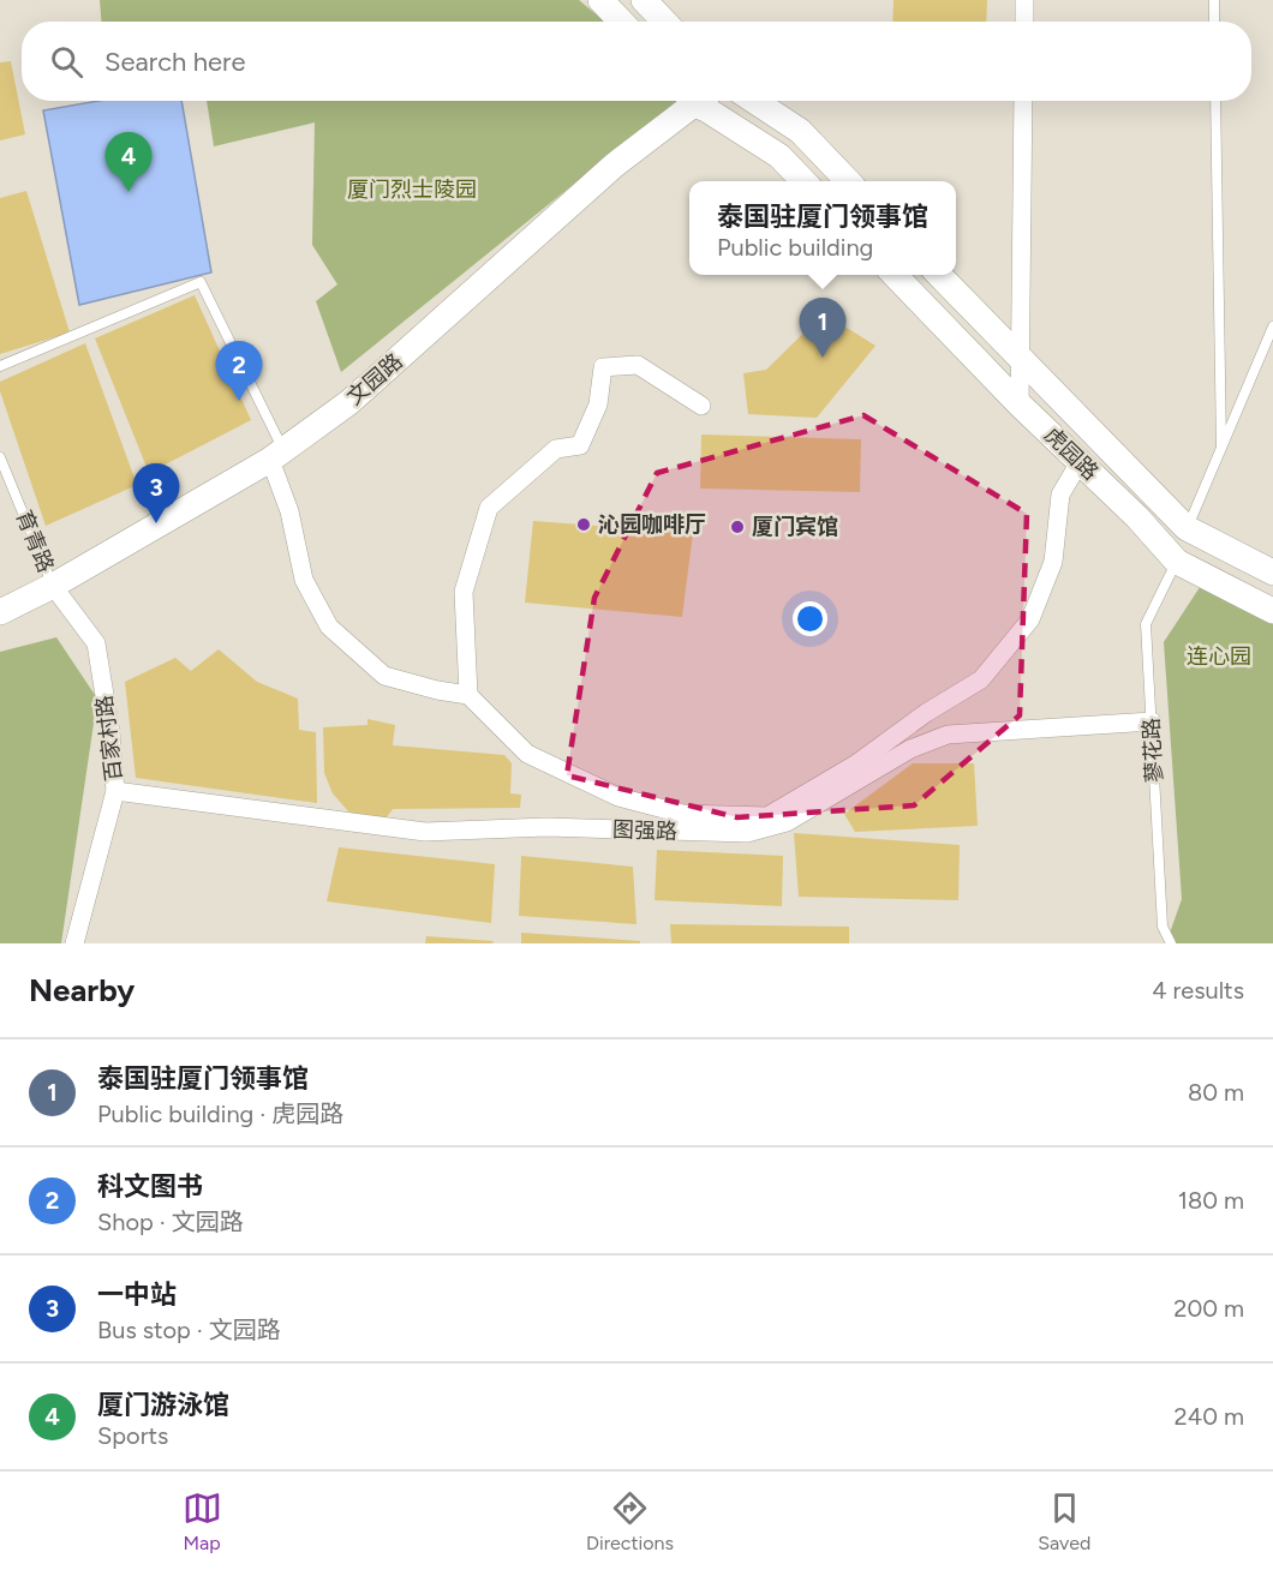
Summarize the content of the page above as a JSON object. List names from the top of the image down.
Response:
{
  "streets": {
    "main road": ["文园路", "虎园路"],
    "street": ["百家村路", "图强路"],
    "lane": ["育青路", "蓼花路"]
  },
  "crossings": [
    ["文园路", "育青路"],
    ["文园路", "百家村路"],
    ["虎园路", "蓼花路"],
    ["育青路", "百家村路"],
    ["百家村路", "图强路"],
    ["蓼花路", "图强路"]
  ],
  "parks": ["厦门烈士陵园", "连心园"],
  "places": ["沁园咖啡厅", "厦门宾馆"],
  "page": {
    "search": "Search here",
    "pins": [
      "4",
      "1",
      "2",
      "3"
    ],
    "popup": ["泰国驻厦门领事馆", "Public building"],
    "heading": ["Nearby", "4 results"],
    "list": [
      {
        "mark": "1",
        "name": "泰国驻厦门领事馆",
        "note": "Public building · 虎园路",
        "value": "80 m"
      },
      {
        "mark": "2",
        "name": "科文图书",
        "note": "Shop · 文园路",
        "value": "180 m"
      },
      {
        "mark": "3",
        "name": "一中站",
        "note": "Bus stop · 文园路",
        "value": "200 m"
      },
      {
        "mark": "4",
        "name": "厦门游泳馆",
        "note": "Sports",
        "value": "240 m"
      }
    ],
    "nav": ["Map", "Directions", "Saved"]
  }
}
